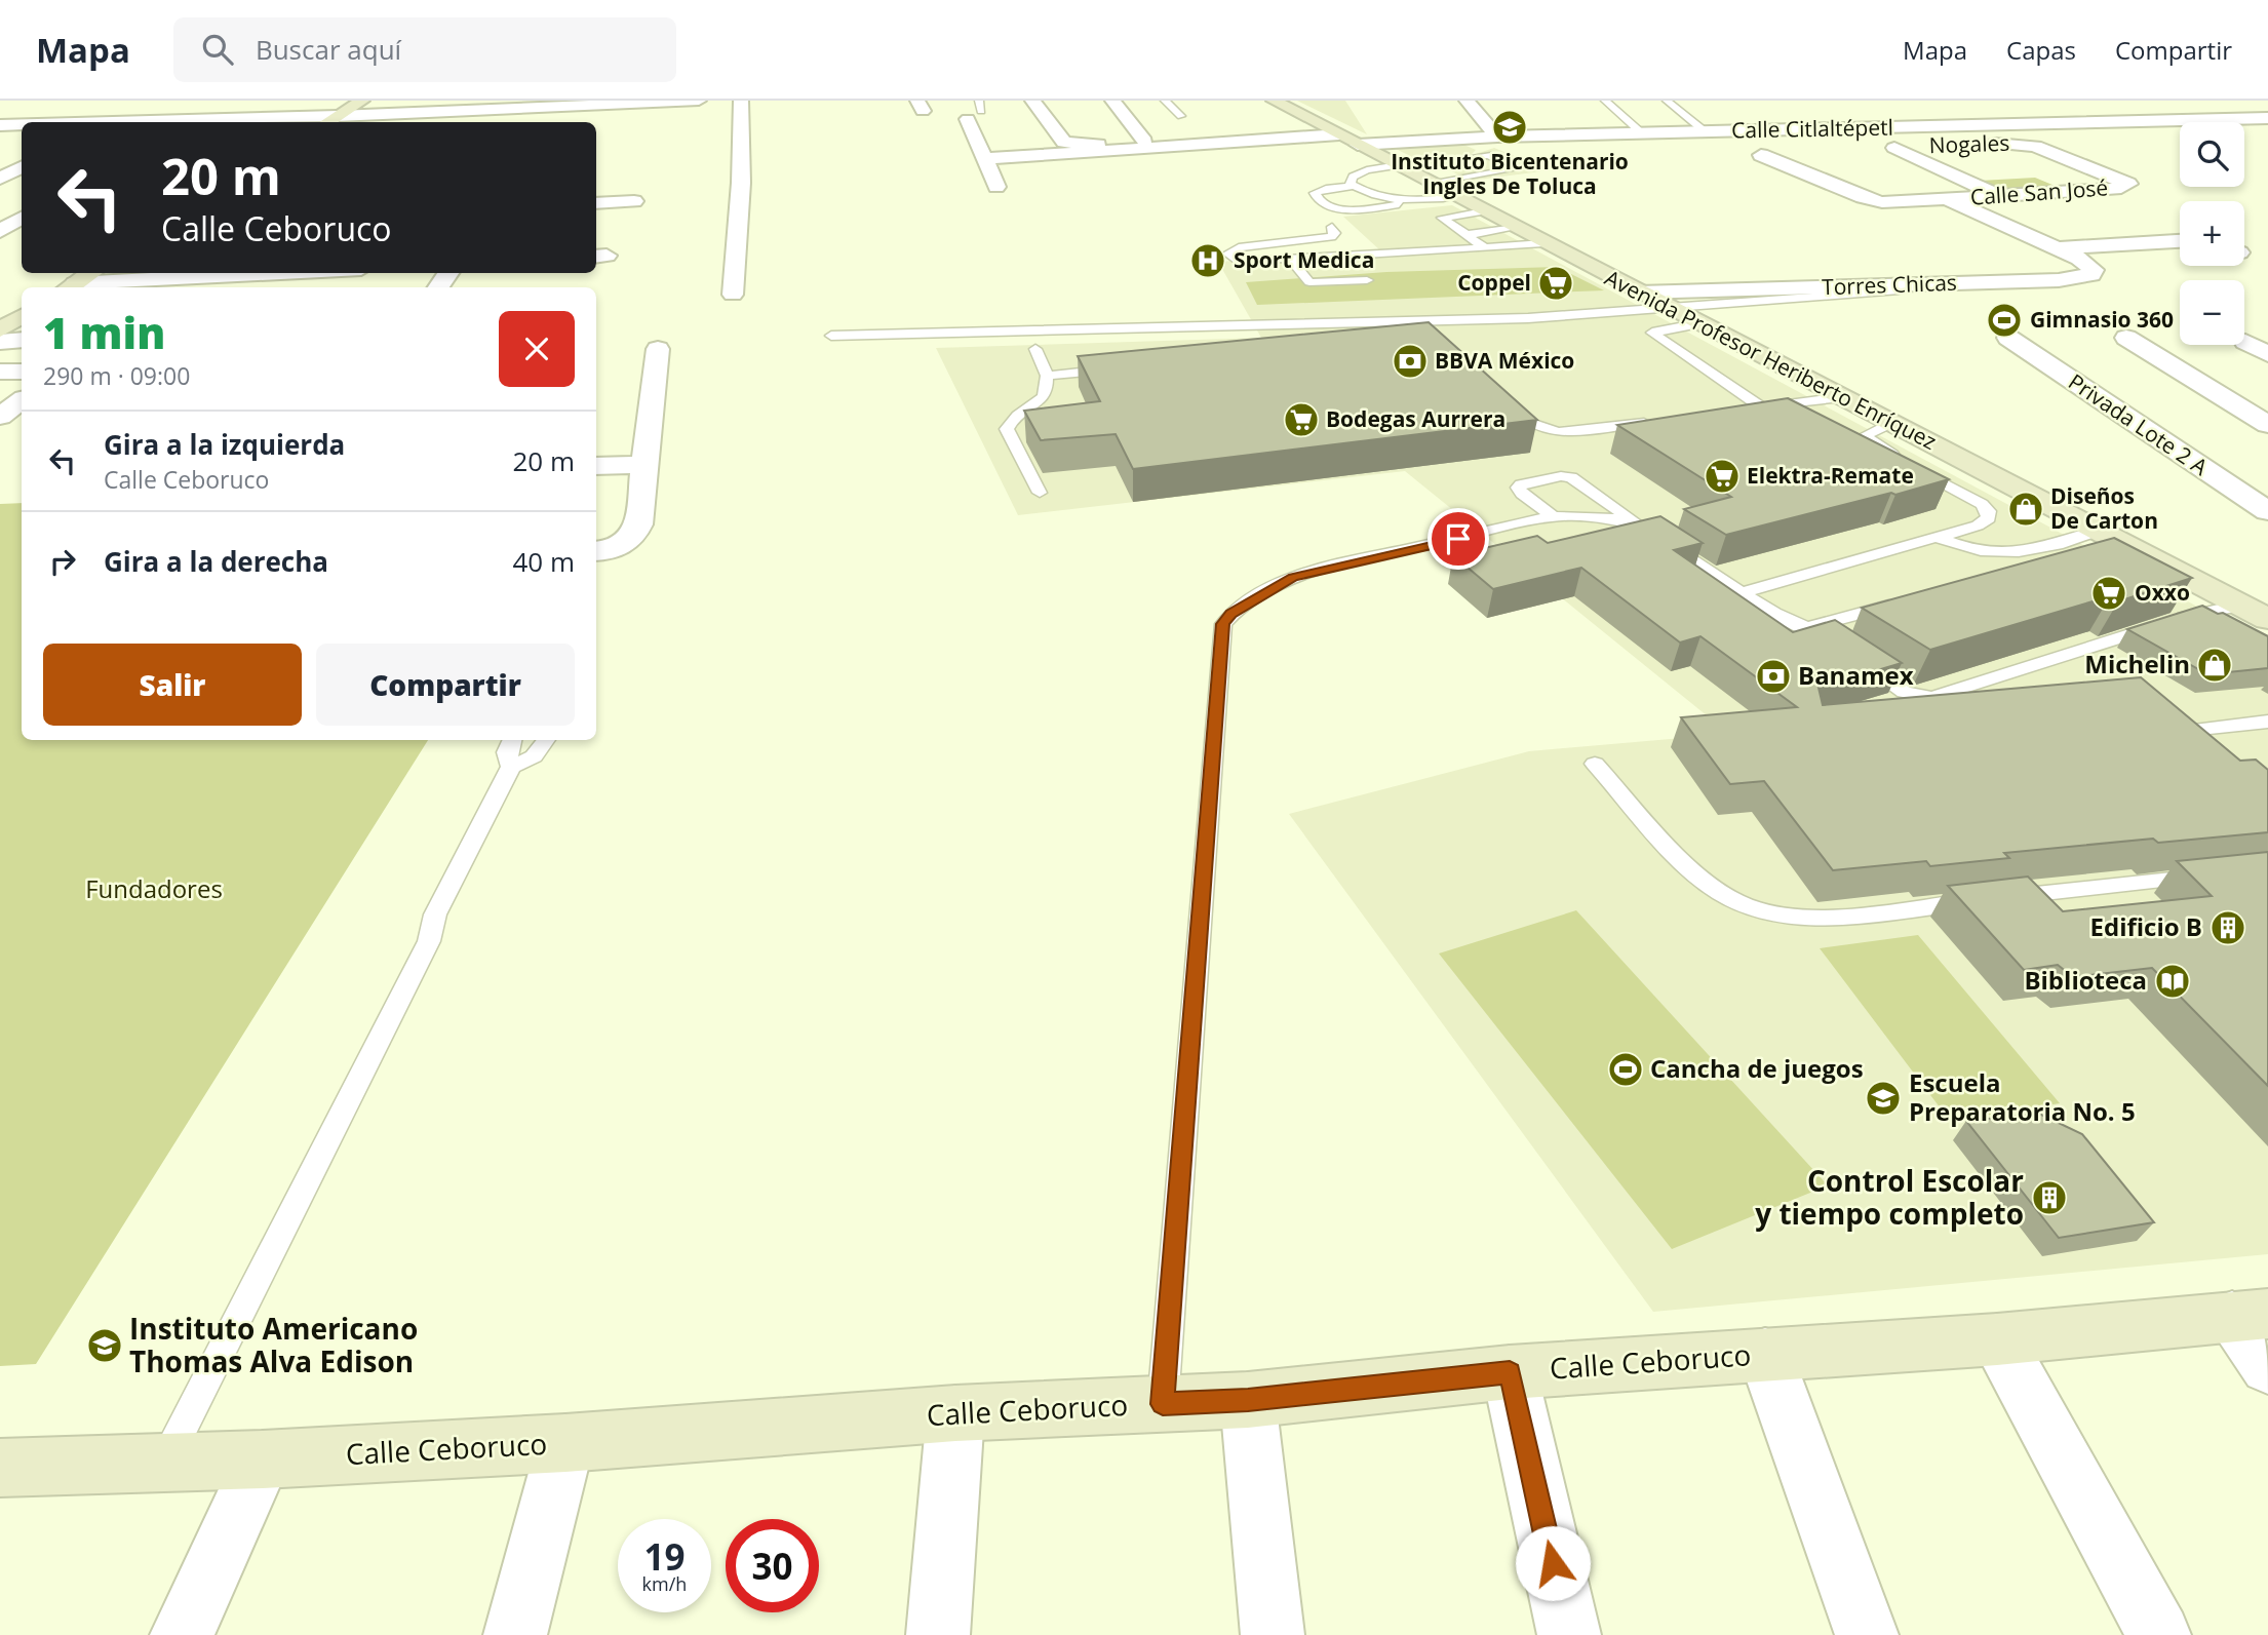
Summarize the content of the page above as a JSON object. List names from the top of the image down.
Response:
{
  "streets": {
    "main road": ["Avenida Profesor Heriberto Enríquez", "Calle Ceboruco"],
    "street": [
      "Calle Citlaltépetl",
      "Nogales",
      "Calle San José",
      "Torres Chicas",
      "Privada Lote 2 A"
    ]
  },
  "crossings": [
    ["Calle Citlaltépetl", "Avenida Profesor Heriberto Enríquez"],
    ["Nogales", "Calle San José"],
    ["Calle San José", "Torres Chicas"],
    ["Torres Chicas", "Avenida Profesor Heriberto Enríquez"]
  ],
  "parks": ["Fundadores"],
  "places": {
    "school or university": ["Instituto Bicentenario Ingles De Toluca", "Escuela Preparatoria No. 5", "Instituto Americano Thomas Alva Edison"],
    "hospital": ["Sport Medica"],
    "supermarket": [
      "Coppel",
      "Bodegas Aurrera",
      "Elektra-Remate",
      "Oxxo"
    ],
    "sports": ["Gimnasio 360", "Cancha de juegos"],
    "bank": ["BBVA México", "Banamex"],
    "shop": ["Diseños De Carton", "Michelin"],
    "building": ["Edificio B", "Control Escolar y tiempo completo"],
    "library": ["Biblioteca"]
  },
  "page": {
    "header": "Mapa",
    "search": "Buscar aquí",
    "nav": ["Mapa", "Capas", "Compartir"],
    "map_buttons": ["+", "−"],
    "turn": ["20 m", "Calle Ceboruco"],
    "heading": ["1 min", "290 m · 09:00"],
    "list": [
      {
        "name": "Gira a la izquierda",
        "note": "Calle Ceboruco",
        "value": "20 m"
      },
      {
        "name": "Gira a la derecha",
        "value": "40 m"
      }
    ],
    "buttons": ["Salir", "Compartir"],
    "speed": "19 km/h",
    "limit": "30"
  }
}
